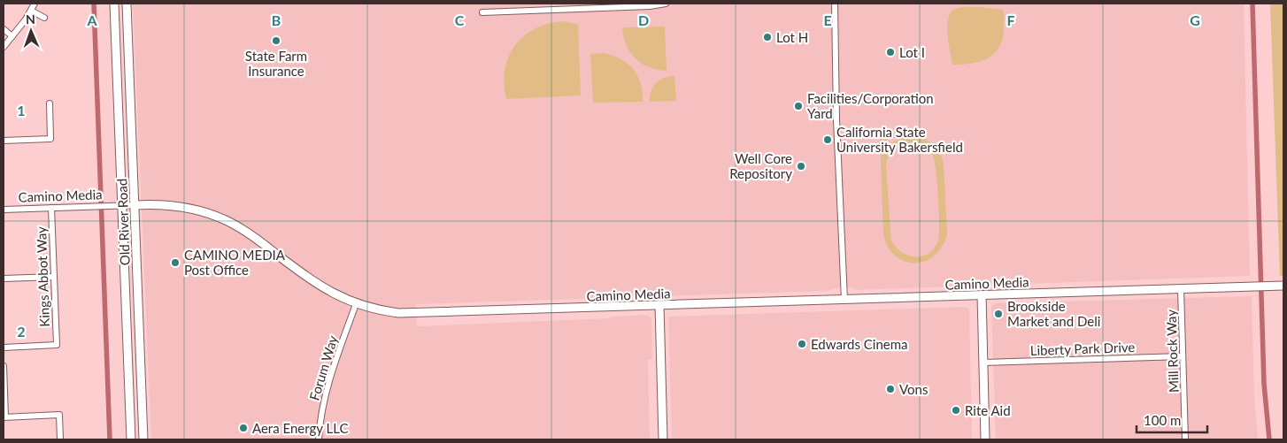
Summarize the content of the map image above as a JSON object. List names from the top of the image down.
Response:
{
  "streets": {
    "street": [
      "Camino Media",
      "Old River Road",
      "Kings Abbot Way",
      "Liberty Park Drive",
      "Mill Rock Way",
      "Forum Way"
    ]
  },
  "crossings": [
    ["Camino Media", "Old River Road"],
    ["Camino Media", "Kings Abbot Way"],
    ["Camino Media", "Mill Rock Way"],
    ["Camino Media", "Forum Way"],
    ["Liberty Park Drive", "Mill Rock Way"]
  ],
  "places": [
    "Lot H",
    "State Farm Insurance",
    "Lot I",
    "Facilities/Corporation Yard",
    "California State University Bakersfield",
    "Well Core Repository",
    "CAMINO MEDIA Post Office",
    "Brookside Market and Deli",
    "Edwards Cinema",
    "Vons",
    "Rite Aid",
    "Aera Energy LLC"
  ],
  "scale_bar": "100 m",
  "north": "top",
  "grid": {
    "columns": [
      "A",
      "B",
      "C",
      "D",
      "E",
      "F",
      "G"
    ],
    "rows": ["1", "2"]
  }
}
